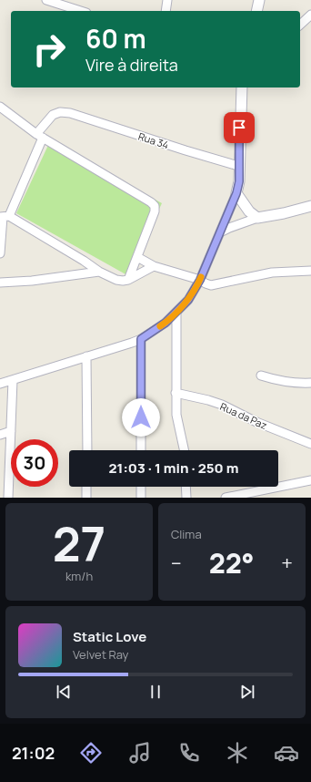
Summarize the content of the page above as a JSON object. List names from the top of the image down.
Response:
{
  "streets": {
    "street": ["Rua 34", "Rua da Paz"]
  },
  "page": {
    "turn": ["60 m", "Vire à direita"],
    "limit": "30",
    "trip": "21:03 · 1 min · 250 m",
    "tile": [
      ["27", "km/h"],
      "Clima"
    ],
    "heat": ["−", "22°", "+"],
    "song": ["Static Love", "Velvet Ray"],
    "tabs": "21:02"
  }
}
